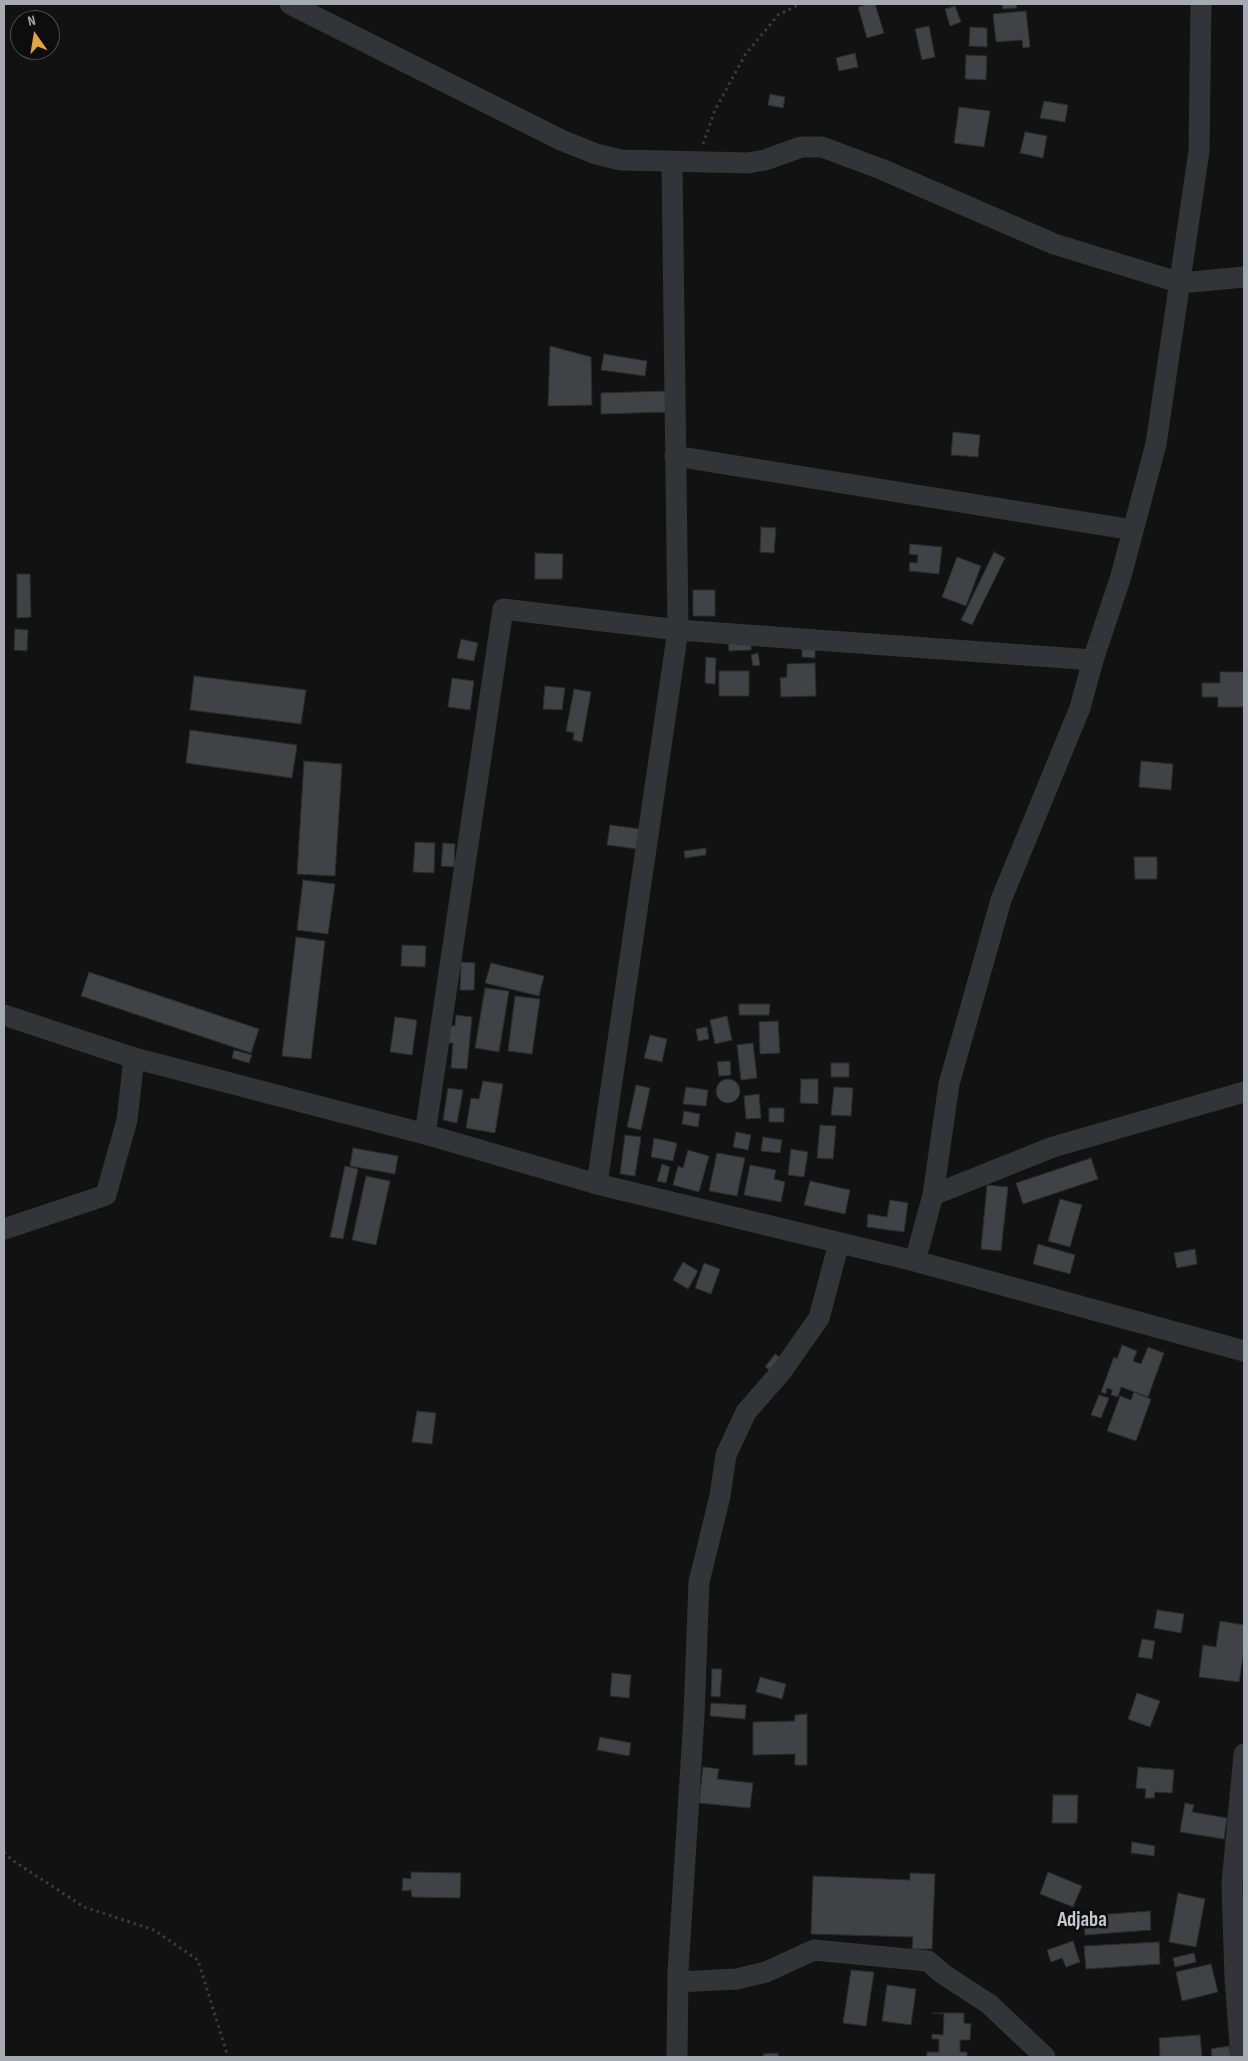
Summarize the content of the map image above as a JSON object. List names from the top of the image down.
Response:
{
  "districts": ["Adjaba"],
  "north": "top"
}
